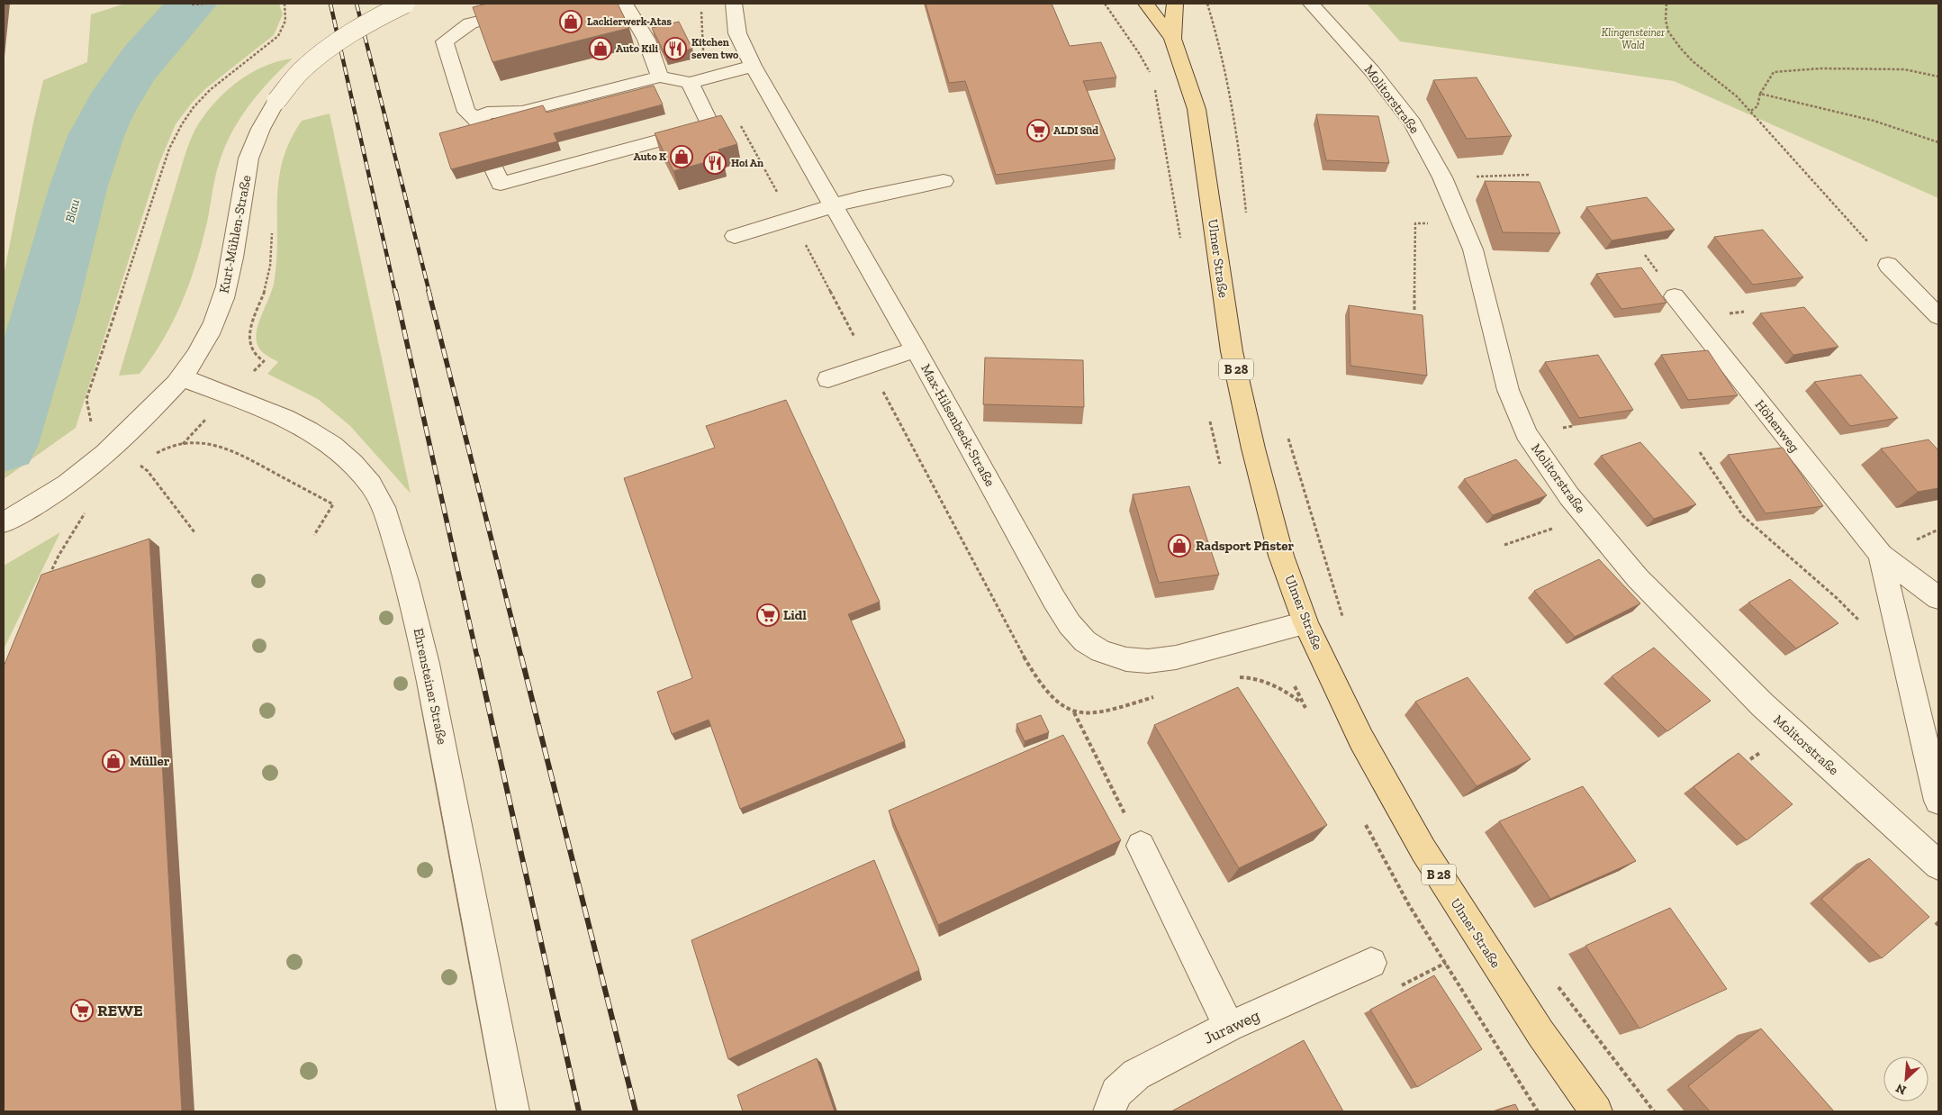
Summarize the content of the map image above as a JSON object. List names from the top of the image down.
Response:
{
  "streets": {
    "main road": ["Ulmer Straße", "B 28"],
    "street": [
      "Molitorstraße",
      "Kurt-Mühlen-Straße",
      "Max-Hilsenbeck-Straße",
      "Höhenweg",
      "Ehrensteiner Straße",
      "Juraweg"
    ]
  },
  "crossings": [
    ["Kurt-Mühlen-Straße", "Ehrensteiner Straße"],
    ["Ulmer Straße", "B 28"],
    ["Ulmer Straße", "Max-Hilsenbeck-Straße"]
  ],
  "water": ["Blau"],
  "parks": ["Klingensteiner Wald"],
  "places": {
    "shop": [
      "Lackierwerk-Atas",
      "Auto Kili",
      "Auto K",
      "Radsport Pfister",
      "Müller"
    ],
    "restaurant": ["Kitchen seven two", "Hoi An"],
    "supermarket": ["ALDI Süd", "Lidl", "REWE"]
  },
  "north": "bottom left"
}
